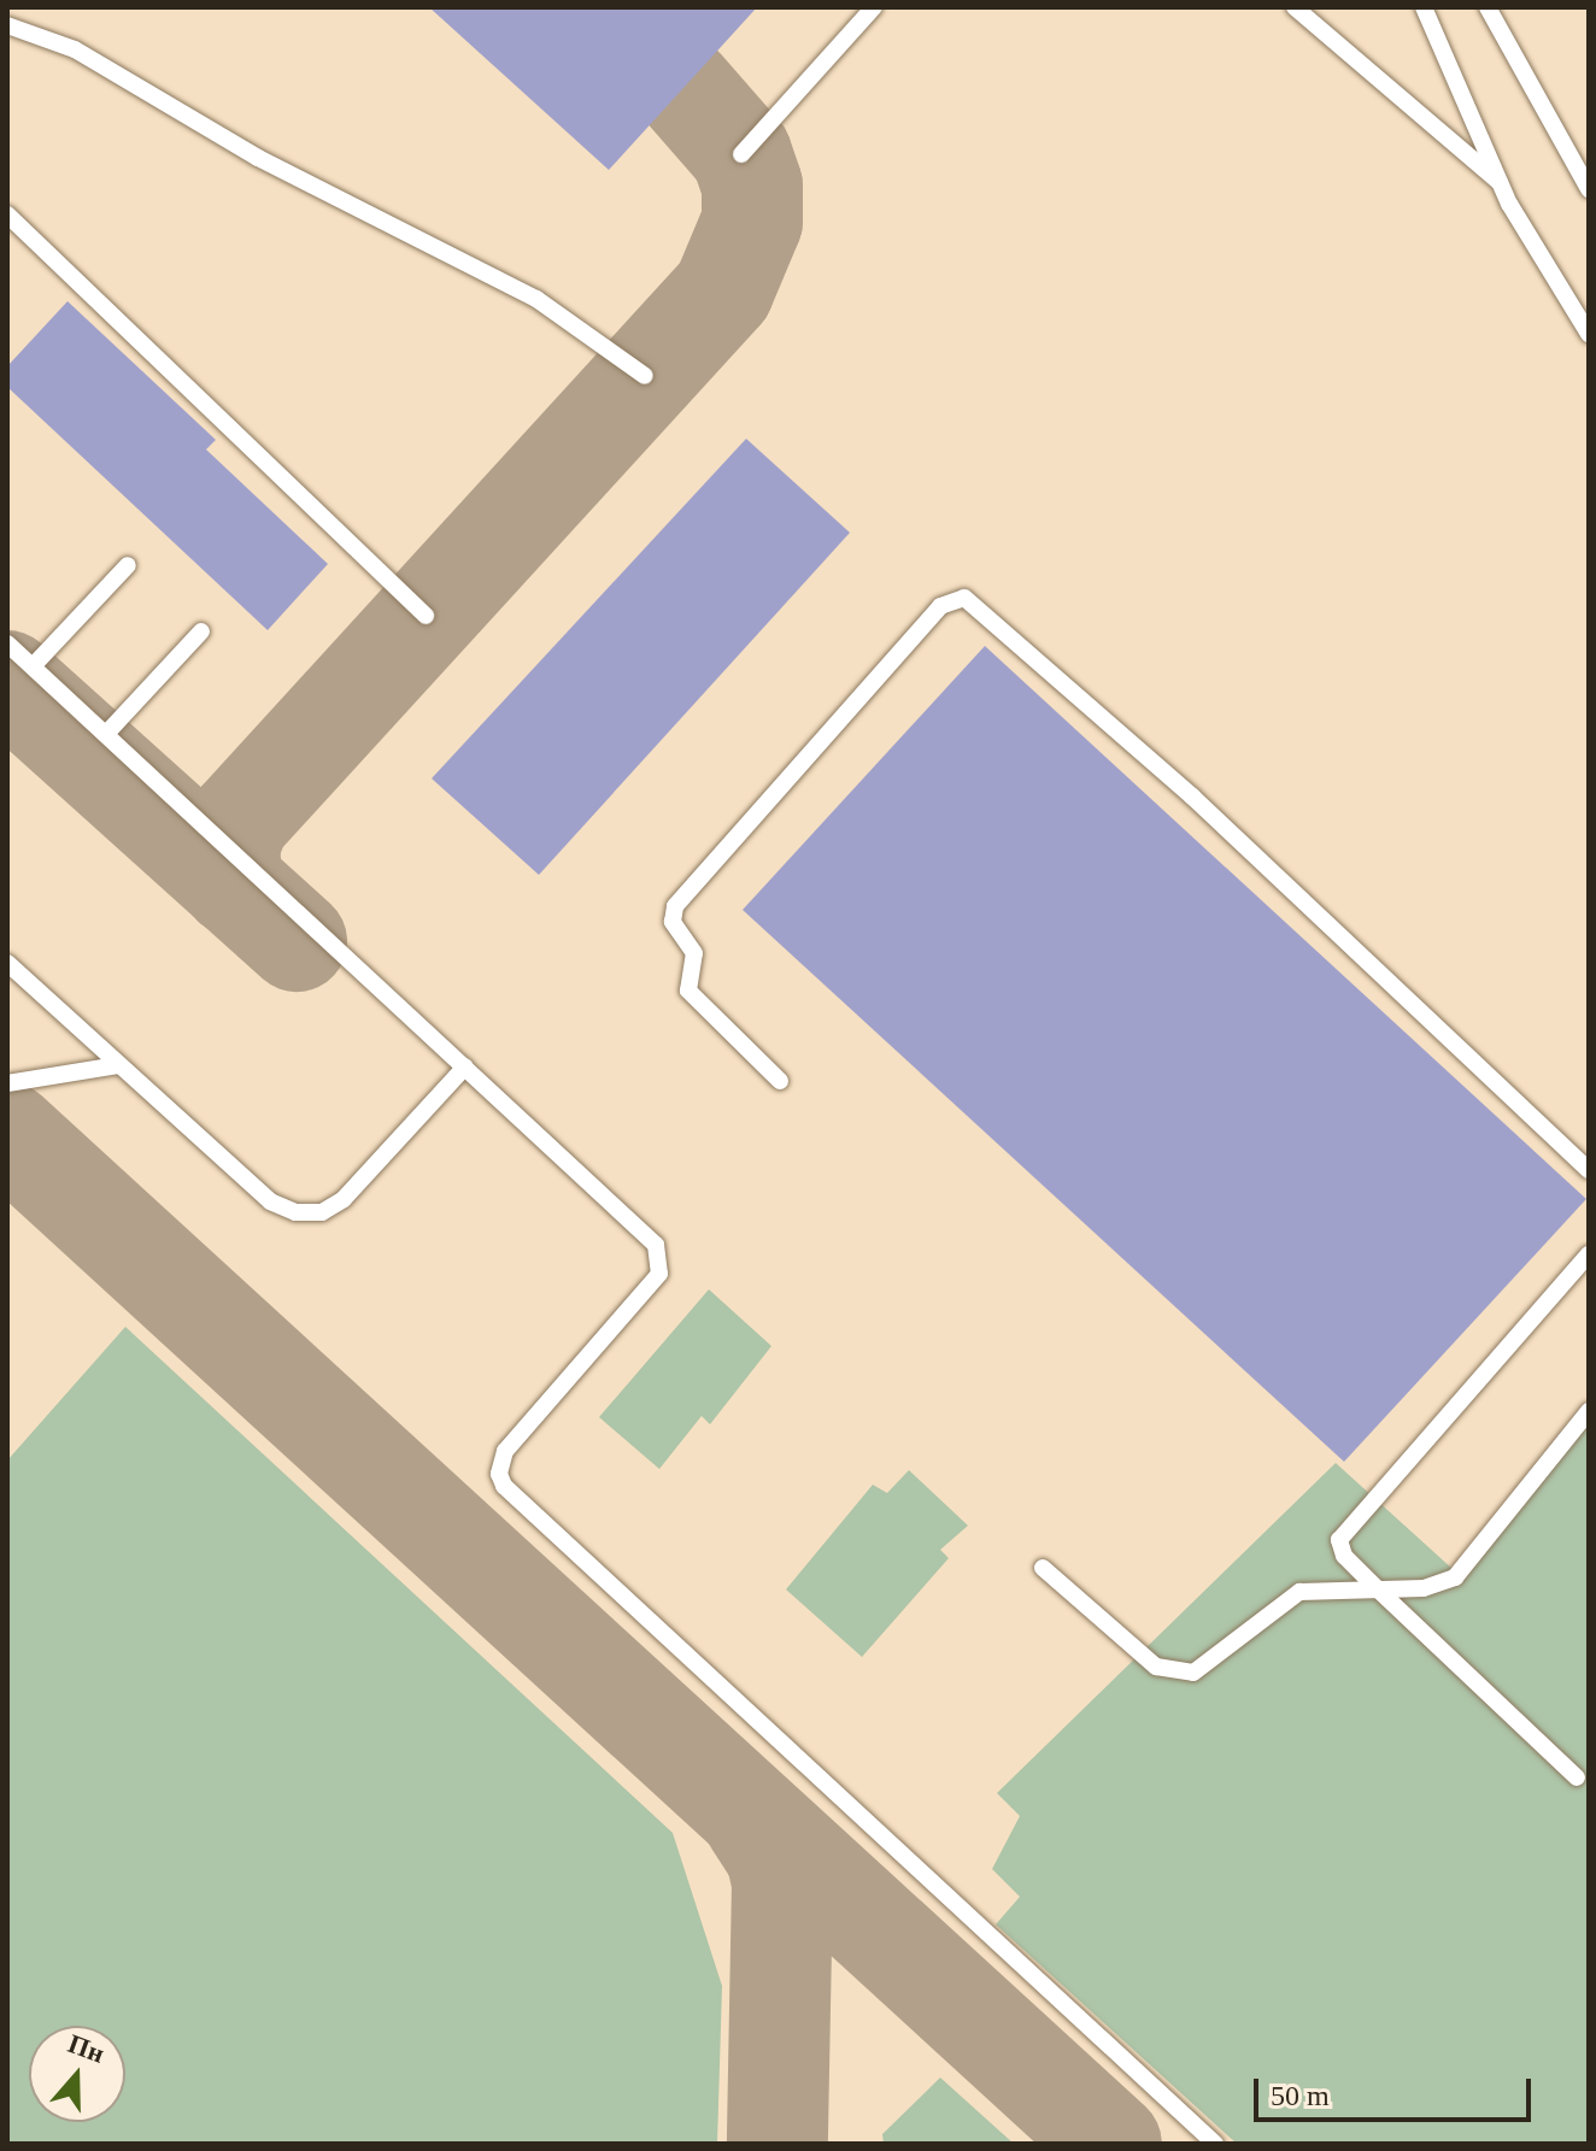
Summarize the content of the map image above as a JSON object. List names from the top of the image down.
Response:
{
  "scale_bar": "50 m",
  "north": "top"
}
